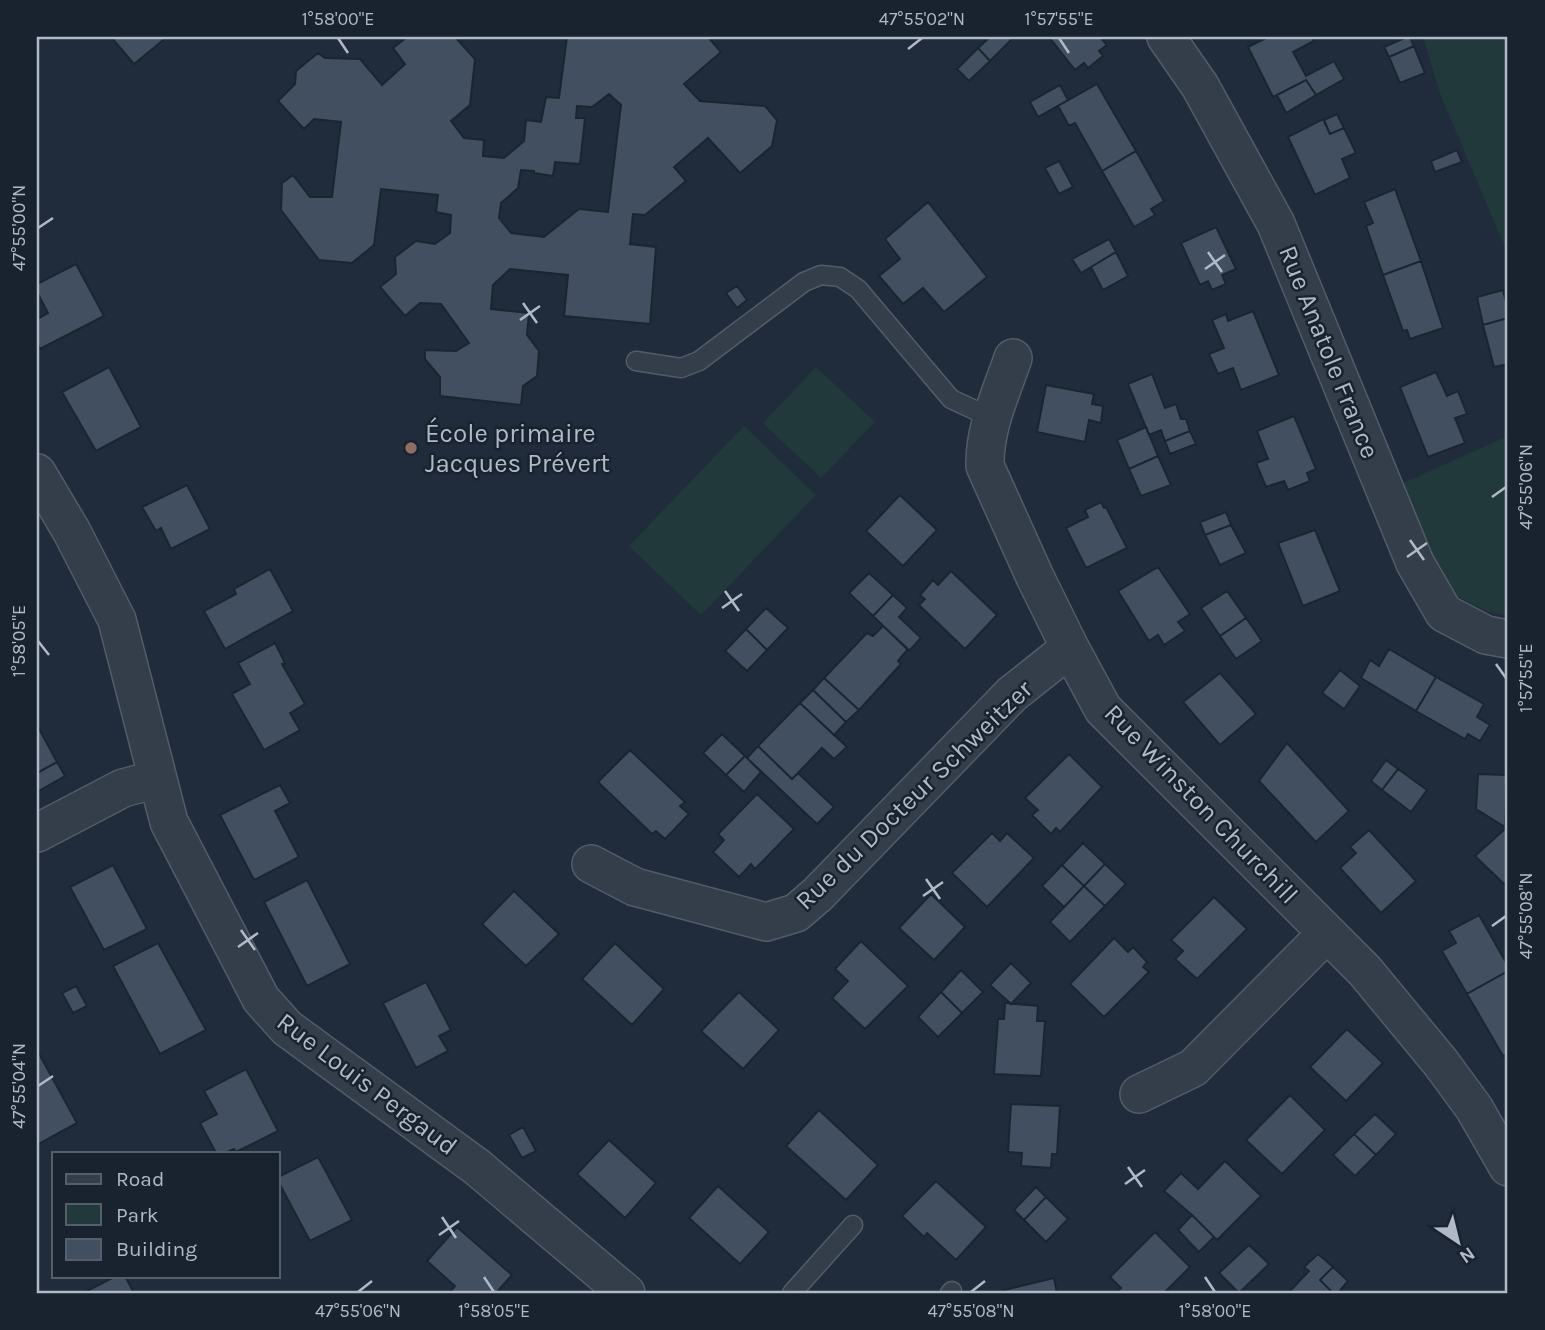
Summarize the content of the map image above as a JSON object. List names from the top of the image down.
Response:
{
  "streets": {
    "street": [
      "Rue Anatole France",
      "Rue du Docteur Schweitzer",
      "Rue Winston Churchill",
      "Rue Louis Pergaud"
    ]
  },
  "crossings": [
    ["Rue du Docteur Schweitzer", "Rue Winston Churchill"]
  ],
  "places": ["École primaire Jacques Prévert"],
  "legend": ["Road", "Park", "Building"],
  "north": "bottom right",
  "coordinates": [
    "1°58'00\"E",
    "47°55'02\"N",
    "1°57'55\"E",
    "47°55'00\"N",
    "47°55'06\"N",
    "1°58'05\"E",
    "47°55'08\"N",
    "47°55'04\"N"
  ]
}
